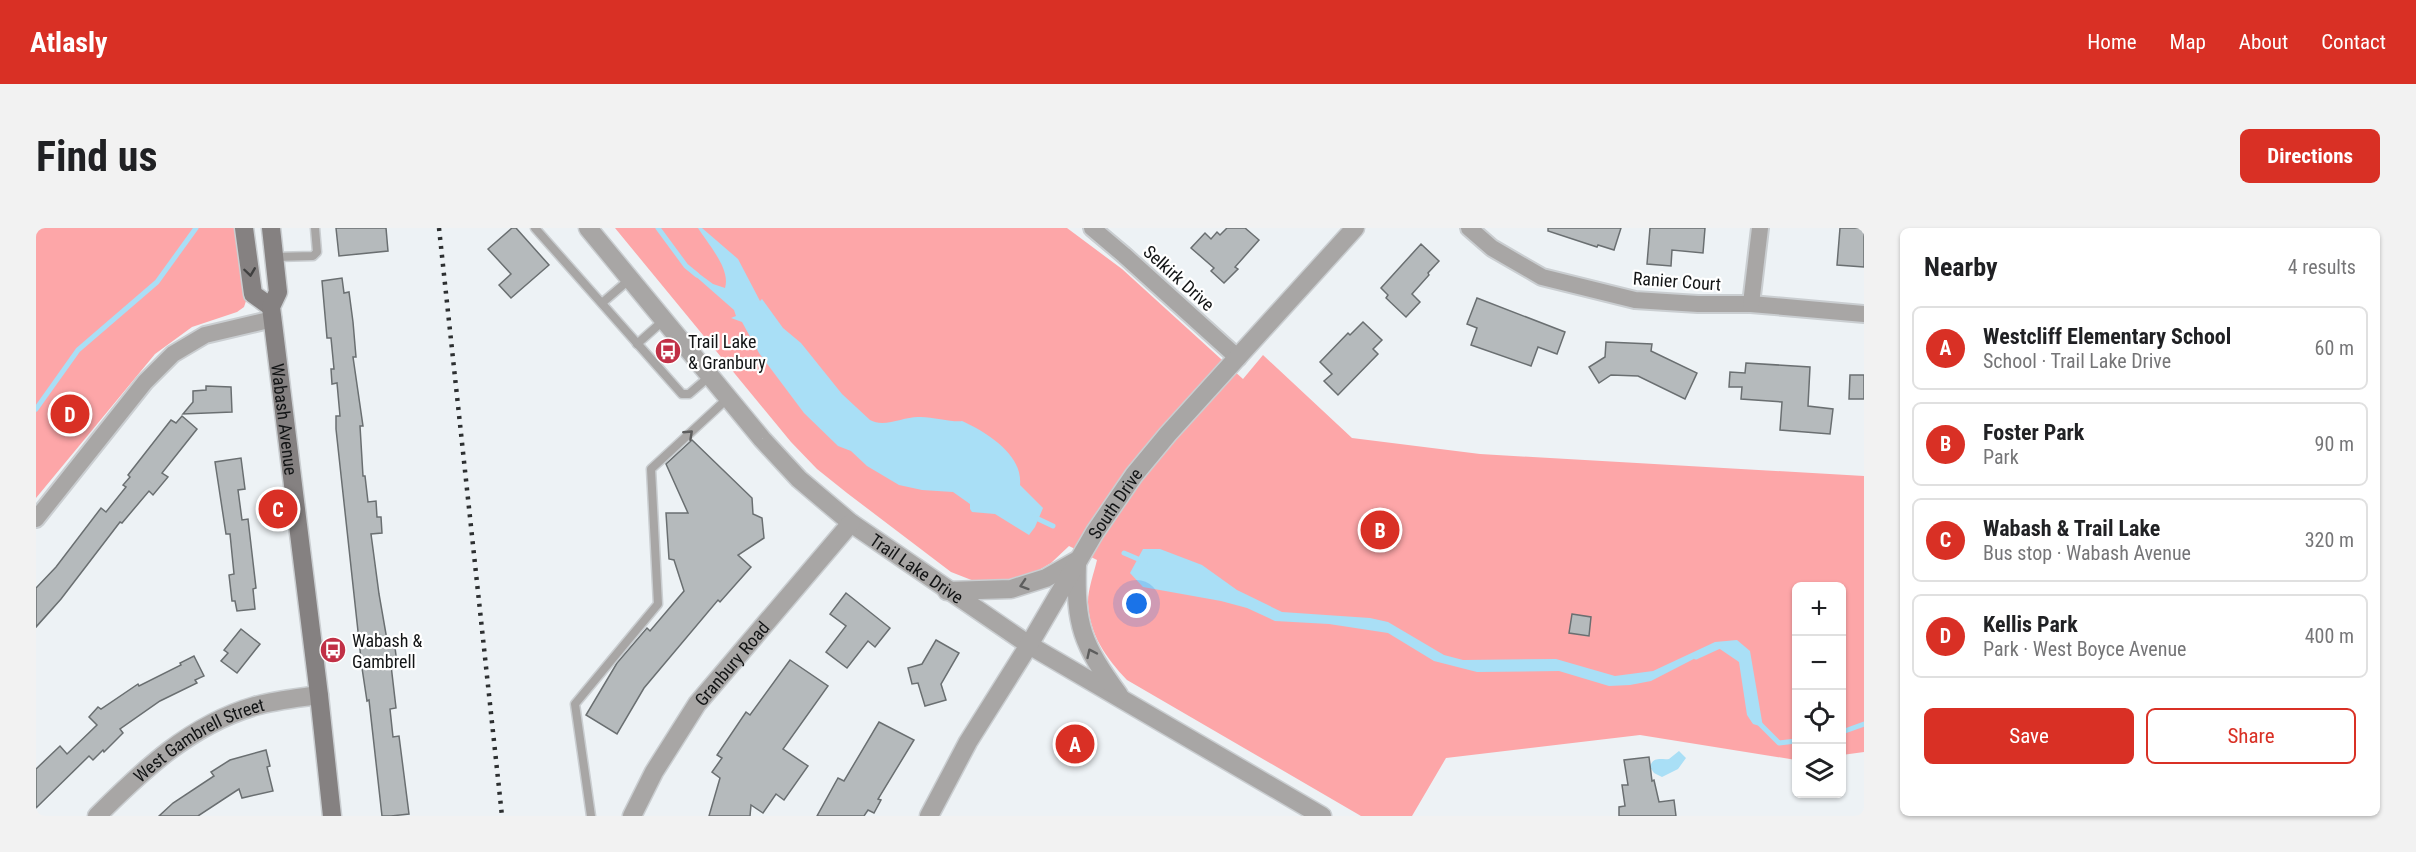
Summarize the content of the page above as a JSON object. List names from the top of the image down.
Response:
{
  "streets": {
    "main road": ["Wabash Avenue"],
    "street": [
      "Selkirk Drive",
      "Ranier Court",
      "South Drive",
      "Trail Lake Drive",
      "Granbury Road",
      "West Gambrell Street"
    ]
  },
  "crossings": [
    ["Selkirk Drive", "South Drive"],
    ["Wabash Avenue", "West Gambrell Street"],
    ["South Drive", "Trail Lake Drive"],
    ["Trail Lake Drive", "Granbury Road"]
  ],
  "places": {
    "bus stop": ["Trail Lake & Granbury", "Wabash & Gambrell"]
  },
  "page": {
    "header": "Atlasly",
    "nav": [
      "Home",
      "Map",
      "About",
      "Contact"
    ],
    "buttons": [
      "Directions",
      ["Save", "Share"]
    ],
    "title": "Find us",
    "heading": ["Nearby", "4 results"],
    "list": [
      {
        "mark": "A",
        "name": "Westcliff Elementary School",
        "note": "School · Trail Lake Drive",
        "value": "60 m"
      },
      {
        "mark": "B",
        "name": "Foster Park",
        "note": "Park",
        "value": "90 m"
      },
      {
        "mark": "C",
        "name": "Wabash & Trail Lake",
        "note": "Bus stop · Wabash Avenue",
        "value": "320 m"
      },
      {
        "mark": "D",
        "name": "Kellis Park",
        "note": "Park · West Boyce Avenue",
        "value": "400 m"
      }
    ],
    "pins": [
      "D",
      "C",
      "B",
      "A"
    ],
    "map_buttons": ["+", "−"]
  }
}
